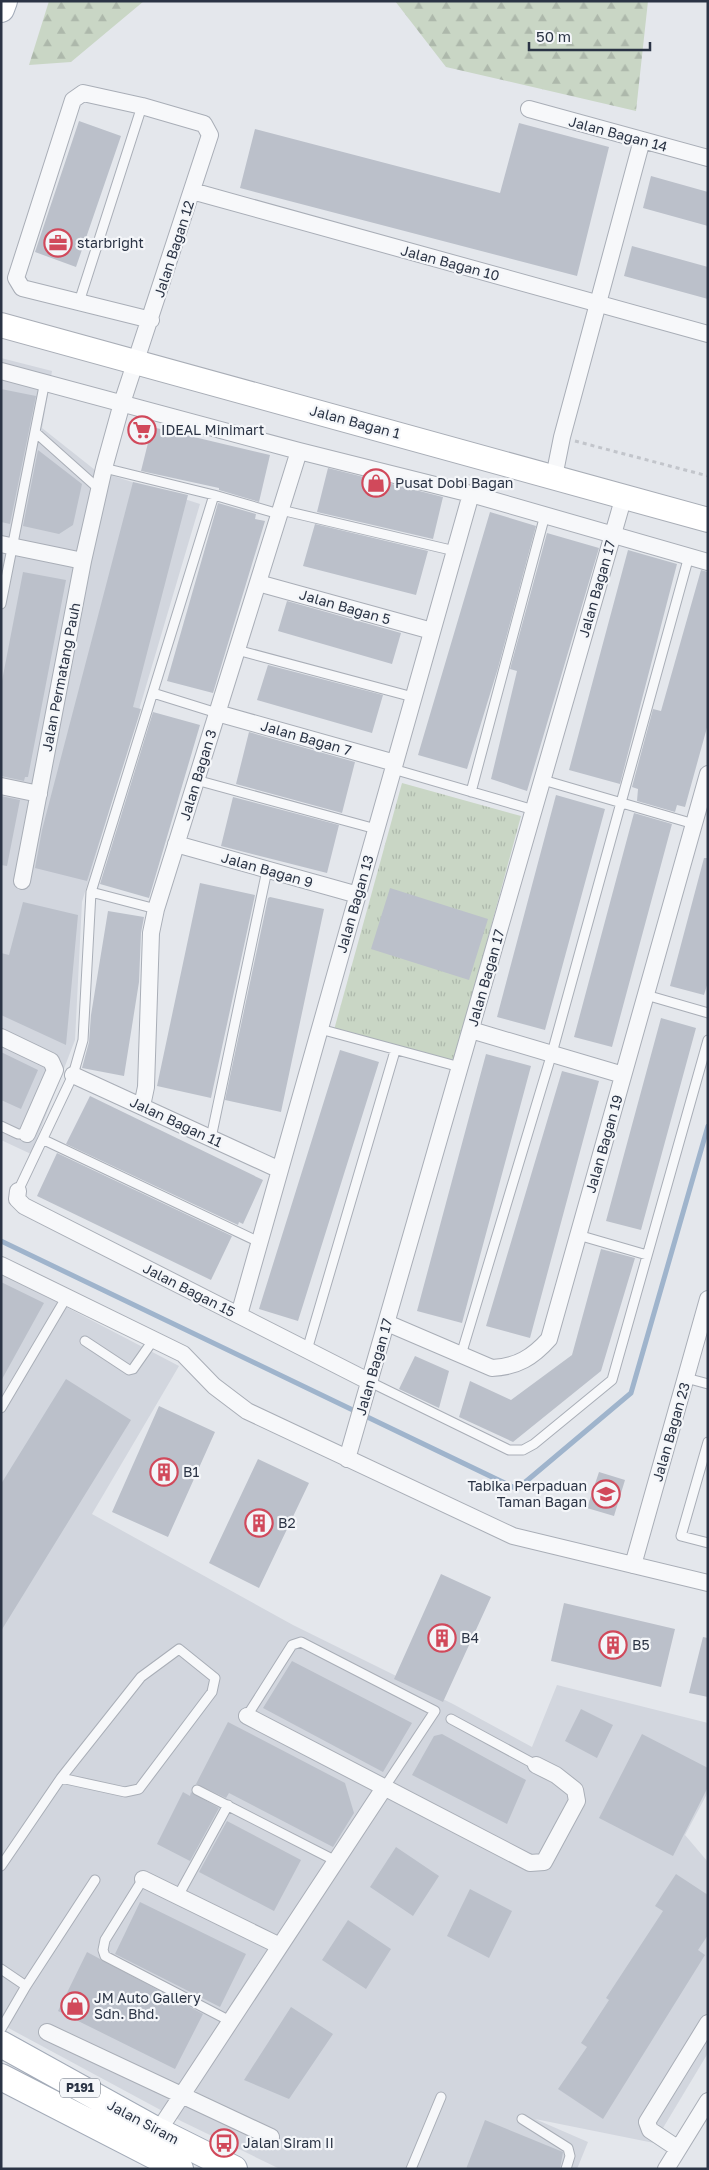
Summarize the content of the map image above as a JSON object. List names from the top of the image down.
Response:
{
  "streets": {
    "main road": ["P191", "Jalan Siram"],
    "street": [
      "Jalan Bagan 14",
      "Jalan Bagan 12",
      "Jalan Bagan 10",
      "Jalan Bagan 1",
      "Jalan Bagan 17",
      "Jalan Bagan 5",
      "Jalan Permatang Pauh",
      "Jalan Bagan 7",
      "Jalan Bagan 3",
      "Jalan Bagan 9",
      "Jalan Bagan 13",
      "Jalan Bagan 11",
      "Jalan Bagan 19",
      "Jalan Bagan 15",
      "Jalan Bagan 23"
    ]
  },
  "crossings": [
    ["Jalan Bagan 12", "Jalan Bagan 10"],
    ["Jalan Bagan 12", "Jalan Bagan 1"],
    ["Jalan Bagan 12", "Jalan Permatang Pauh"],
    ["Jalan Bagan 1", "Jalan Bagan 17"],
    ["Jalan Bagan 1", "Jalan Permatang Pauh"],
    ["Jalan Bagan 17", "Jalan Bagan 19"],
    ["Jalan Bagan 17", "Jalan Bagan 15"],
    ["Jalan Bagan 5", "Jalan Bagan 3"],
    ["Jalan Bagan 5", "Jalan Bagan 13"],
    ["Jalan Bagan 7", "Jalan Bagan 3"],
    ["Jalan Bagan 7", "Jalan Bagan 13"],
    ["Jalan Bagan 3", "Jalan Bagan 9"],
    ["Jalan Bagan 3", "Jalan Bagan 11"],
    ["Jalan Bagan 9", "Jalan Bagan 13"],
    ["Jalan Bagan 13", "Jalan Bagan 11"],
    ["Jalan Bagan 13", "Jalan Bagan 15"]
  ],
  "places": {
    "office": ["starbright"],
    "supermarket": ["IDEAL Minimart"],
    "shop": ["Pusat Dobi Bagan", "JM Auto Gallery Sdn. Bhd."],
    "building": [
      "B1",
      "B2",
      "B4",
      "B5"
    ],
    "school or university": ["Tabika Perpaduan Taman Bagan"],
    "bus stop": ["Jalan Siram II"]
  },
  "scale_bar": "50 m"
}
